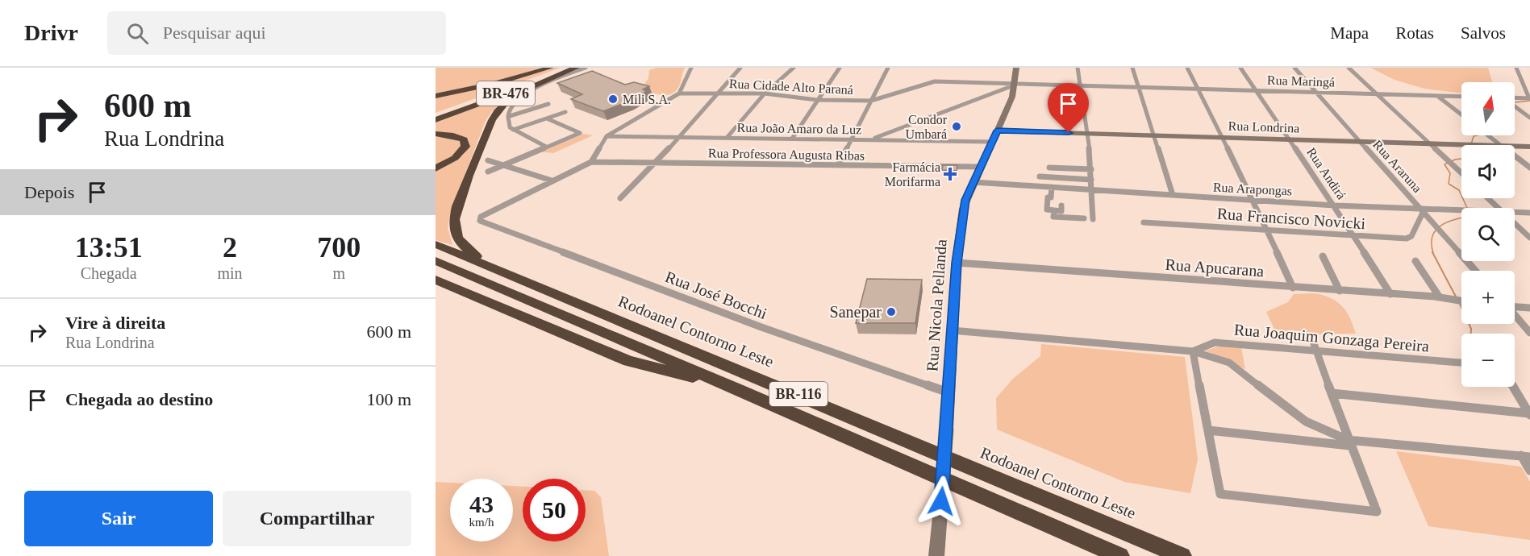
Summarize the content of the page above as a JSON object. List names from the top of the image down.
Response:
{
  "streets": {
    "highway": ["BR-476", "Rodoanel Contorno Leste", "BR-116"],
    "main road": ["Rua Londrina", "Rua Nicola Pellanda"],
    "street": [
      "Rua Maringá",
      "Rua Cidade Alto Paraná",
      "Rua João Amaro da Luz",
      "Rua Professora Augusta Ribas",
      "Rua Araruna",
      "Rua Andirá",
      "Rua Arapongas",
      "Rua Francisco Novicki",
      "Rua Apucarana",
      "Rua José Bocchi",
      "Rua Joaquim Gonzaga Pereira"
    ]
  },
  "crossings": [
    ["Rua Maringá", "Rua Cidade Alto Paraná"],
    ["Rua Maringá", "Rua Araruna"],
    ["Rua Maringá", "Rua Andirá"],
    ["Rua Maringá", "Rua Nicola Pellanda"],
    ["Rua Cidade Alto Paraná", "Rua Nicola Pellanda"],
    ["Rua Londrina", "Rua Araruna"],
    ["Rua Londrina", "Rua Andirá"],
    ["Rua Londrina", "Rua Nicola Pellanda"],
    ["Rua João Amaro da Luz", "Rua Nicola Pellanda"],
    ["Rua Professora Augusta Ribas", "Rua Nicola Pellanda"],
    ["Rua Araruna", "Rua Arapongas"],
    ["Rua Araruna", "Rua Francisco Novicki"],
    ["Rua Andirá", "Rua Arapongas"],
    ["Rua Andirá", "Rua Francisco Novicki"],
    ["Rua Andirá", "Rua Apucarana"],
    ["Rua Arapongas", "Rua Francisco Novicki"],
    ["Rua Arapongas", "Rua Nicola Pellanda"],
    ["Rua Apucarana", "Rua Nicola Pellanda"],
    ["Rua José Bocchi", "Rua Nicola Pellanda"]
  ],
  "places": {
    "other": ["Mili S.A.", "Condor Umbará", "Sanepar"],
    "health": ["Farmácia Morifarma"]
  },
  "north": "top",
  "page": {
    "header": "Drivr",
    "search": "Pesquisar aqui",
    "nav": ["Mapa", "Rotas", "Salvos"],
    "turn": ["600 m", "Rua Londrina"],
    "map_buttons": ["+", "−"],
    "then": "Depois",
    "eta": [
      "13:51",
      "Chegada",
      "2",
      "min",
      "700",
      "m"
    ],
    "list": [
      {
        "name": "Vire à direita",
        "note": "Rua Londrina",
        "value": "600 m"
      },
      {
        "name": "Chegada ao destino",
        "value": "100 m"
      }
    ],
    "speed": "43 km/h",
    "limit": "50",
    "buttons": ["Sair", "Compartilhar"]
  }
}
